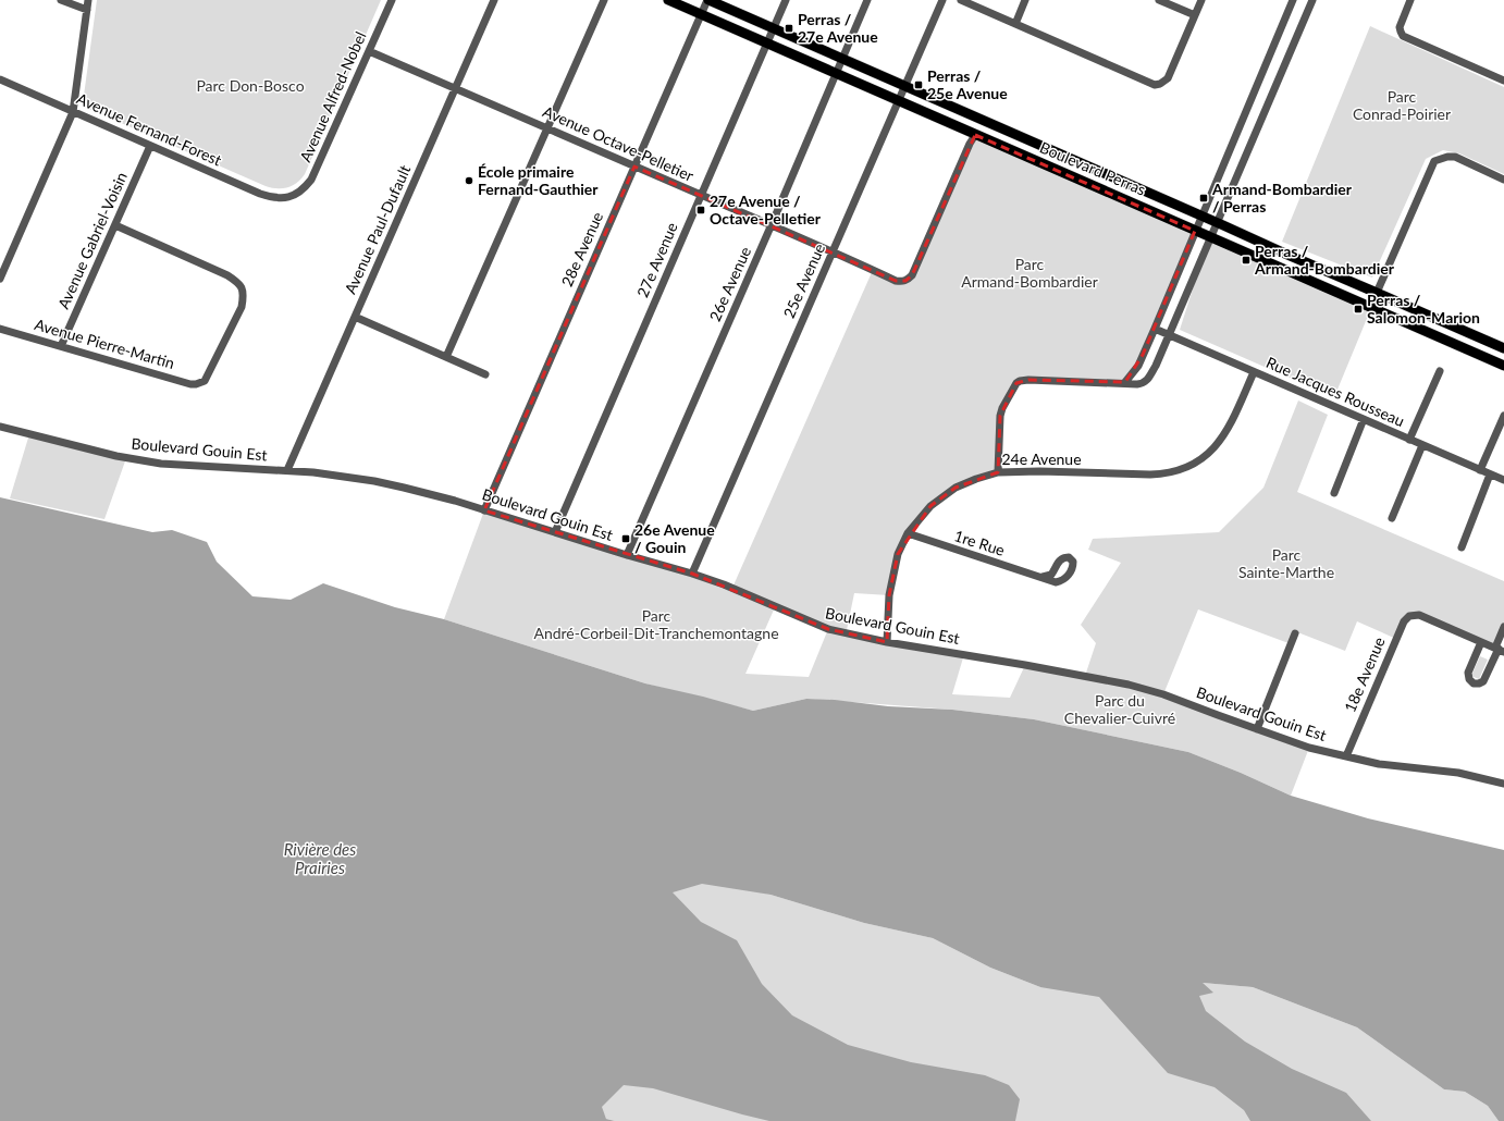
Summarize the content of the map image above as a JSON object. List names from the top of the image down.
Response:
{
  "streets": {
    "main road": ["Boulevard Perras"],
    "street": [
      "Avenue Alfred-Nobel",
      "Avenue Fernand-Forest",
      "Avenue Octave-Pelletier",
      "Avenue Paul-Dufault",
      "Avenue Gabriel-Voisin",
      "28e Avenue",
      "27e Avenue",
      "25e Avenue",
      "26e Avenue",
      "Avenue Pierre-Martin",
      "Rue Jacques Rousseau",
      "Boulevard Gouin Est",
      "24e Avenue",
      "1re Rue",
      "18e Avenue"
    ]
  },
  "crossings": [
    ["Avenue Alfred-Nobel", "Avenue Fernand-Forest"],
    ["Avenue Alfred-Nobel", "Avenue Octave-Pelletier"],
    ["Avenue Fernand-Forest", "Avenue Gabriel-Voisin"],
    ["Avenue Octave-Pelletier", "Boulevard Perras"],
    ["Avenue Octave-Pelletier", "Avenue Paul-Dufault"],
    ["Avenue Octave-Pelletier", "28e Avenue"],
    ["Avenue Octave-Pelletier", "27e Avenue"],
    ["Avenue Octave-Pelletier", "25e Avenue"],
    ["Avenue Octave-Pelletier", "26e Avenue"],
    ["Boulevard Perras", "28e Avenue"],
    ["Boulevard Perras", "27e Avenue"],
    ["Boulevard Perras", "25e Avenue"],
    ["Boulevard Perras", "26e Avenue"],
    ["Avenue Paul-Dufault", "Boulevard Gouin Est"],
    ["Avenue Gabriel-Voisin", "Avenue Pierre-Martin"],
    ["28e Avenue", "Boulevard Gouin Est"],
    ["27e Avenue", "Boulevard Gouin Est"],
    ["25e Avenue", "Boulevard Gouin Est"],
    ["26e Avenue", "Boulevard Gouin Est"],
    ["Rue Jacques Rousseau", "24e Avenue"],
    ["Boulevard Gouin Est", "24e Avenue"],
    ["Boulevard Gouin Est", "18e Avenue"],
    ["24e Avenue", "1re Rue"]
  ],
  "water": ["Rivière des Prairies"],
  "parks": [
    "Parc Don-Bosco",
    "Parc Conrad-Poirier",
    "Parc Armand-Bombardier",
    "Parc Sainte-Marthe",
    "Parc André-Corbeil-Dit-Tranchemontagne",
    "Parc du Chevalier-Cuivré"
  ],
  "places": {
    "transit": [
      "Perras / 27e Avenue",
      "Perras / 25e Avenue",
      "Armand-Bombardier / Perras",
      "27e Avenue / Octave-Pelletier",
      "Perras / Armand-Bombardier",
      "Perras / Salomon-Marion",
      "26e Avenue / Gouin"
    ],
    "other": ["École primaire Fernand-Gauthier"]
  }
}
